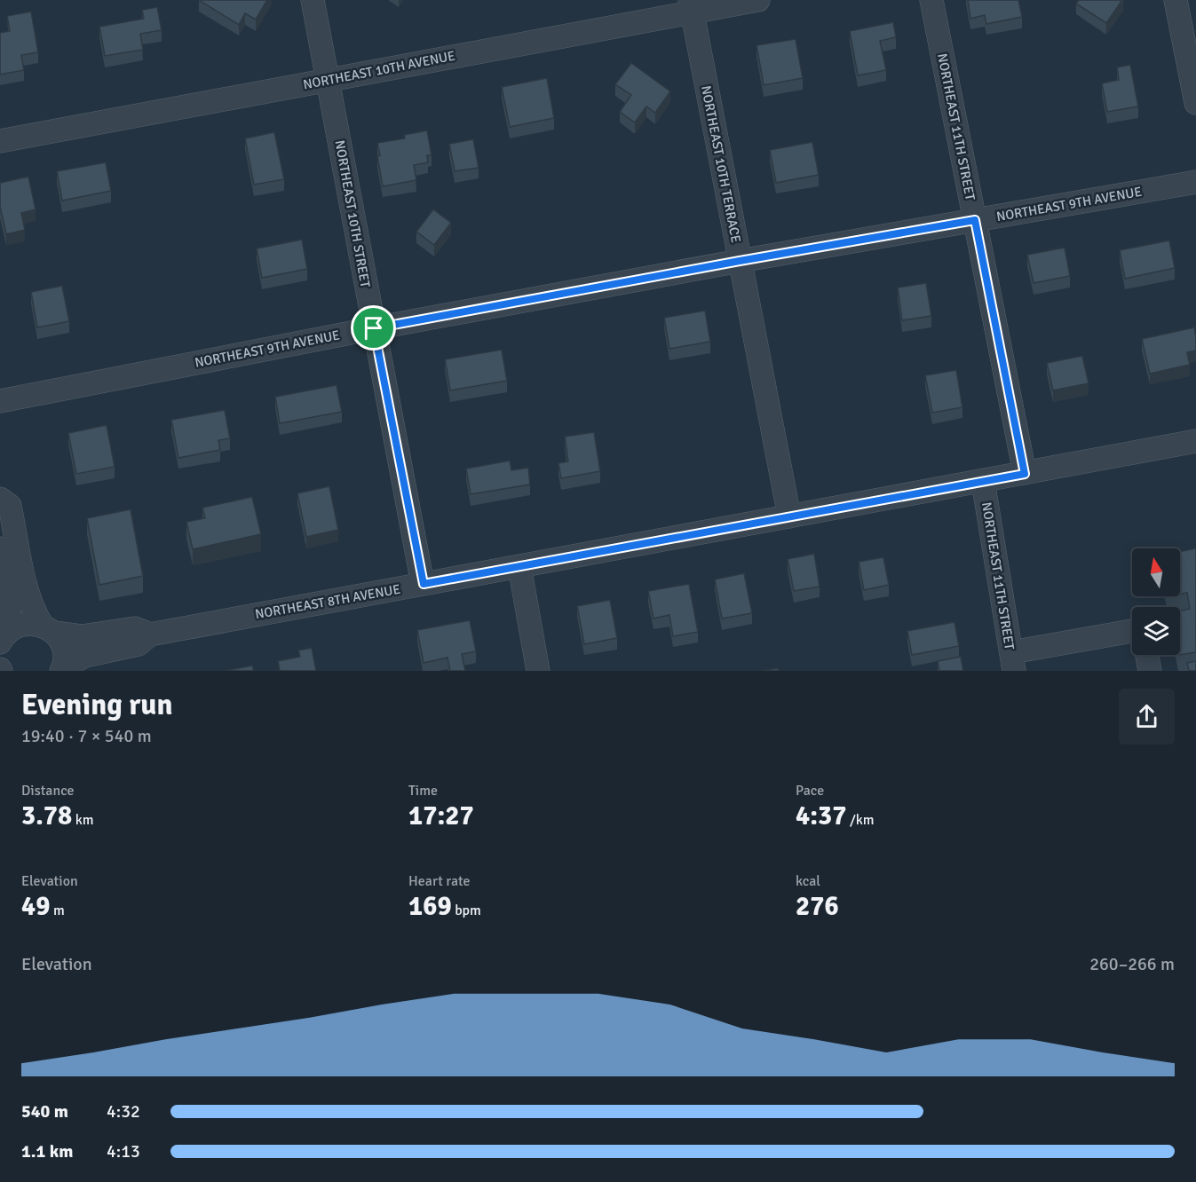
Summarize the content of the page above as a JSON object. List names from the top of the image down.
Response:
{
  "streets": {
    "street": [
      "NORTHEAST 10TH AVENUE",
      "NORTHEAST 11TH STREET",
      "NORTHEAST 10TH TERRACE",
      "NORTHEAST 9TH AVENUE",
      "NORTHEAST 10TH STREET",
      "NORTHEAST 8TH AVENUE"
    ]
  },
  "crossings": [
    ["NORTHEAST 10TH AVENUE", "NORTHEAST 10TH TERRACE"],
    ["NORTHEAST 10TH AVENUE", "NORTHEAST 10TH STREET"],
    ["NORTHEAST 11TH STREET", "NORTHEAST 9TH AVENUE"],
    ["NORTHEAST 11TH STREET", "NORTHEAST 8TH AVENUE"],
    ["NORTHEAST 10TH TERRACE", "NORTHEAST 9TH AVENUE"],
    ["NORTHEAST 10TH TERRACE", "NORTHEAST 8TH AVENUE"],
    ["NORTHEAST 9TH AVENUE", "NORTHEAST 10TH STREET"],
    ["NORTHEAST 10TH STREET", "NORTHEAST 8TH AVENUE"]
  ],
  "north": "top",
  "page": {
    "heading": ["Evening run", "19:40 · 7 × 540 m"],
    "stats": [
      ["Distance", "3.78 km"],
      ["Time", "17:27"],
      ["Pace", "4:37 /km"],
      ["Elevation", "49 m"],
      ["Heart rate", "169 bpm"],
      ["kcal", "276"]
    ],
    "chart": ["Elevation", "260–266 m"],
    "list": [
      {
        "name": "540 m",
        "note": "4:32"
      },
      {
        "name": "1.1 km",
        "note": "4:13"
      }
    ]
  }
}
